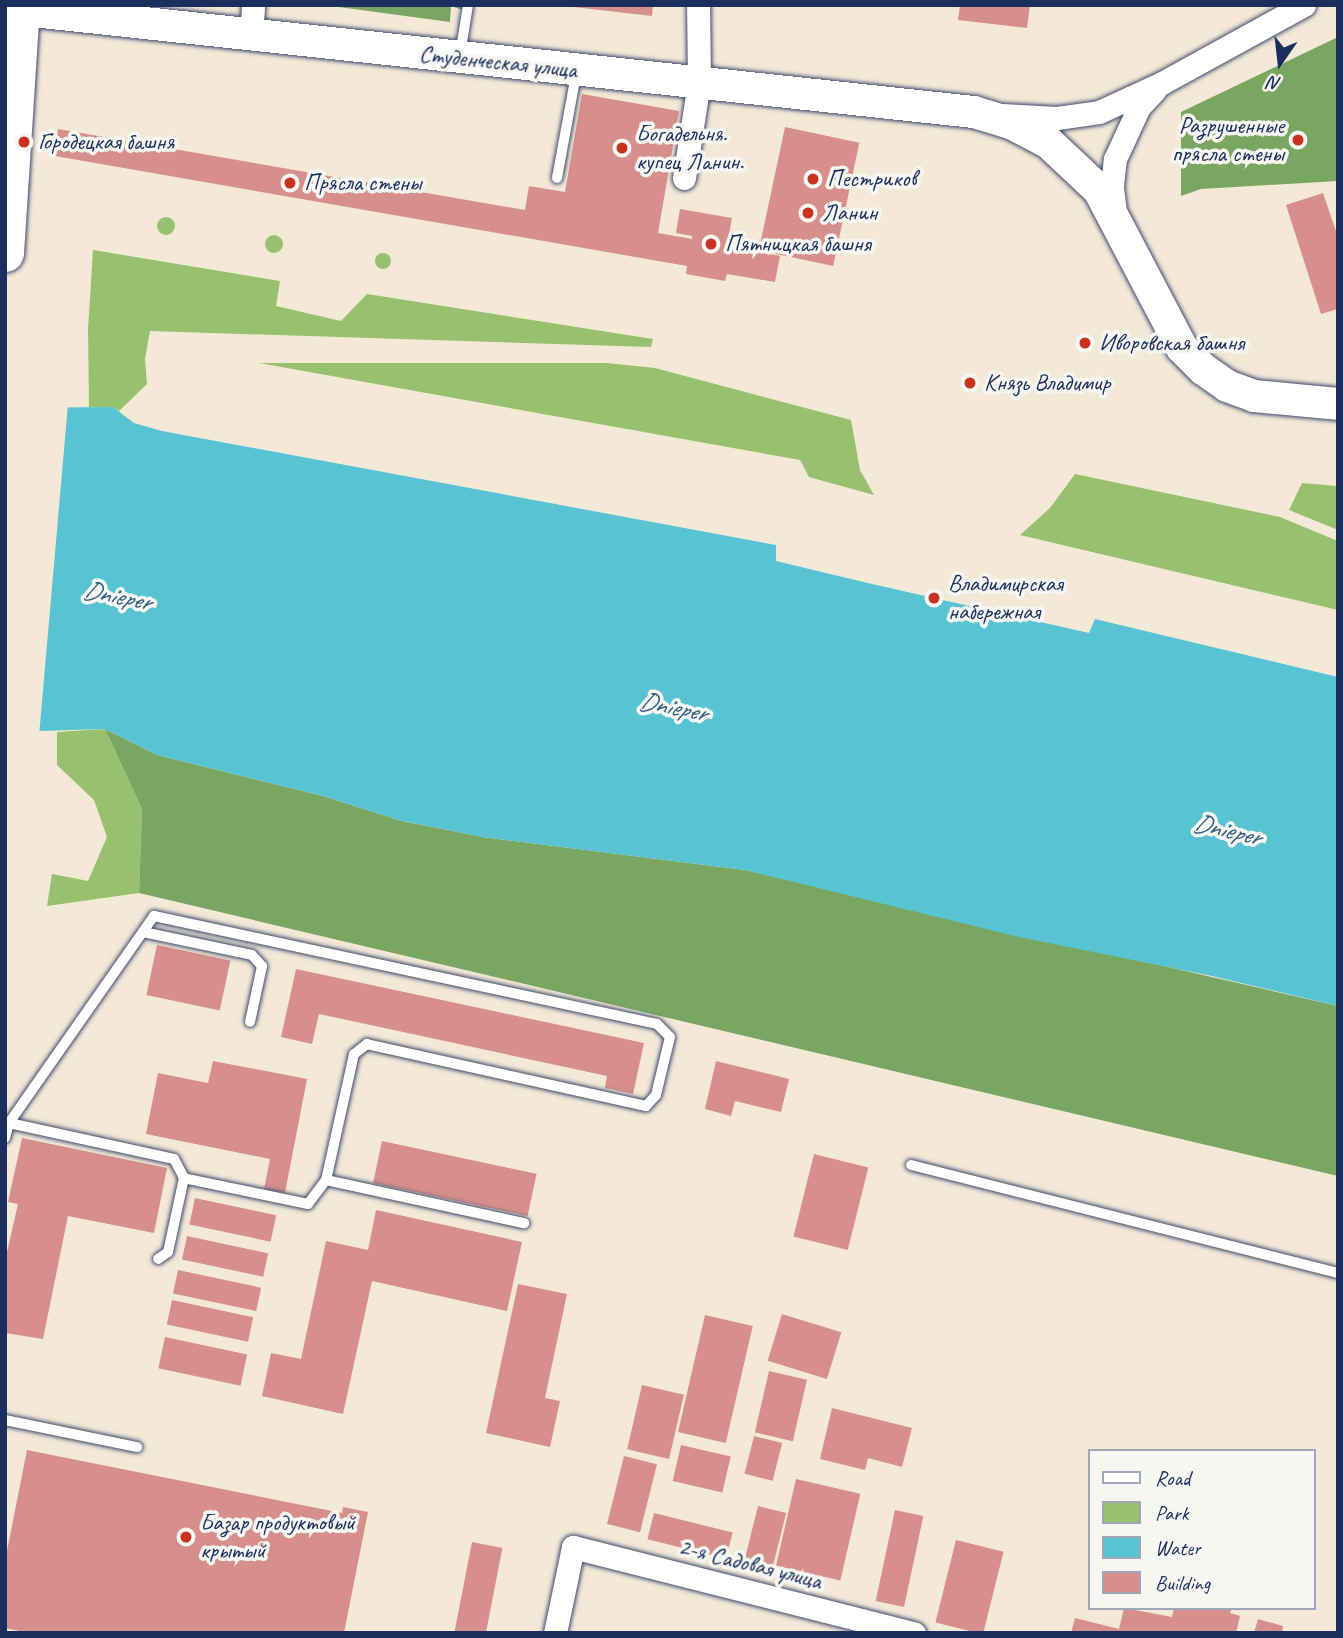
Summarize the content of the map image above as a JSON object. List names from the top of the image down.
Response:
{
  "streets": {
    "main road": ["Студенческая улица"],
    "street": ["2-я Садовая улица"]
  },
  "water": ["Dnieper"],
  "places": [
    "Разрушенные прясла стены",
    "Городецкая башня",
    "Богадельня. купец Ланин.",
    "Пестриков",
    "Прясла стены",
    "Ланин",
    "Пятницкая башня",
    "Иворовская башня",
    "Князь Владимир",
    "Владимирская набережная",
    "Базар продуктовый крытый"
  ],
  "legend": [
    "Road",
    "Park",
    "Water",
    "Building"
  ],
  "north": "bottom"
}
